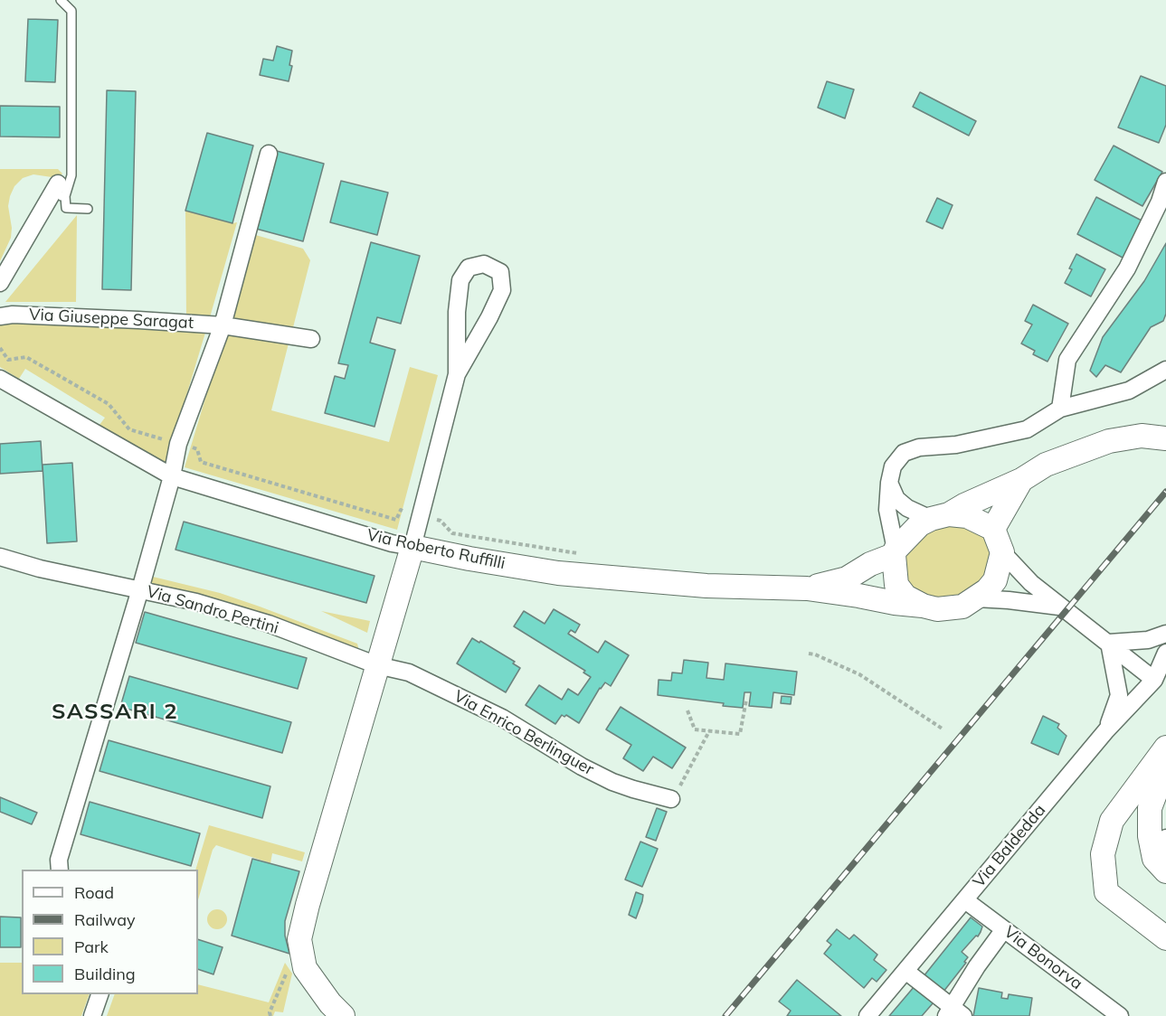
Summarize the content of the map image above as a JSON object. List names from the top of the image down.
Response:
{
  "streets": {
    "street": [
      "Via Giuseppe Saragat",
      "Via Roberto Ruffilli",
      "Via Sandro Pertini",
      "Via Enrico Berlinguer",
      "Via Baldedda",
      "Via Bonorva"
    ]
  },
  "crossings": [
    ["Via Sandro Pertini", "Via Enrico Berlinguer"],
    ["Via Baldedda", "Via Bonorva"]
  ],
  "districts": ["SASSARI 2"],
  "legend": [
    "Road",
    "Railway",
    "Park",
    "Building"
  ]
}
